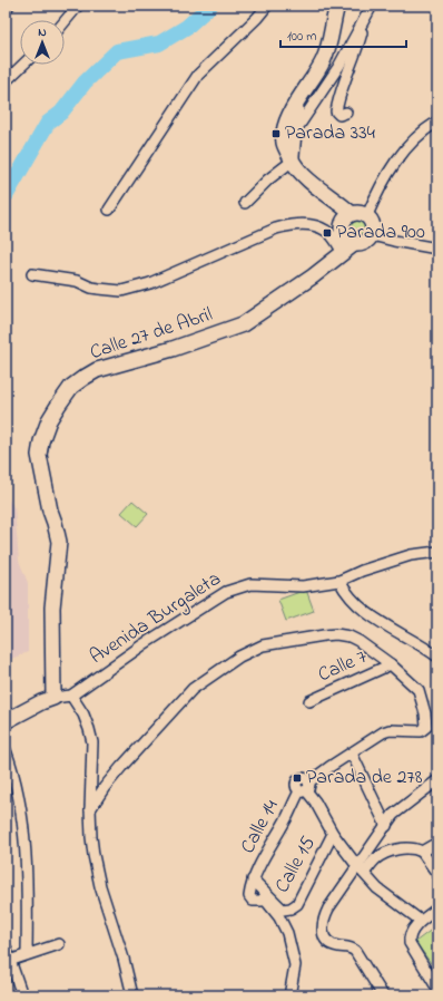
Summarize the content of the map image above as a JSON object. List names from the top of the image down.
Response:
{
  "streets": {
    "main road": ["Calle 27 de Abril"],
    "street": [
      "Avenida Burgaleta",
      "Calle 7",
      "Calle 14",
      "Calle 15"
    ]
  },
  "crossings": [
    ["Calle 27 de Abril", "Avenida Burgaleta"]
  ],
  "places": {
    "transit": ["Parada 334", "Parada 900", "Parada de 278"]
  },
  "scale_bar": "100 m",
  "north": "top"
}
